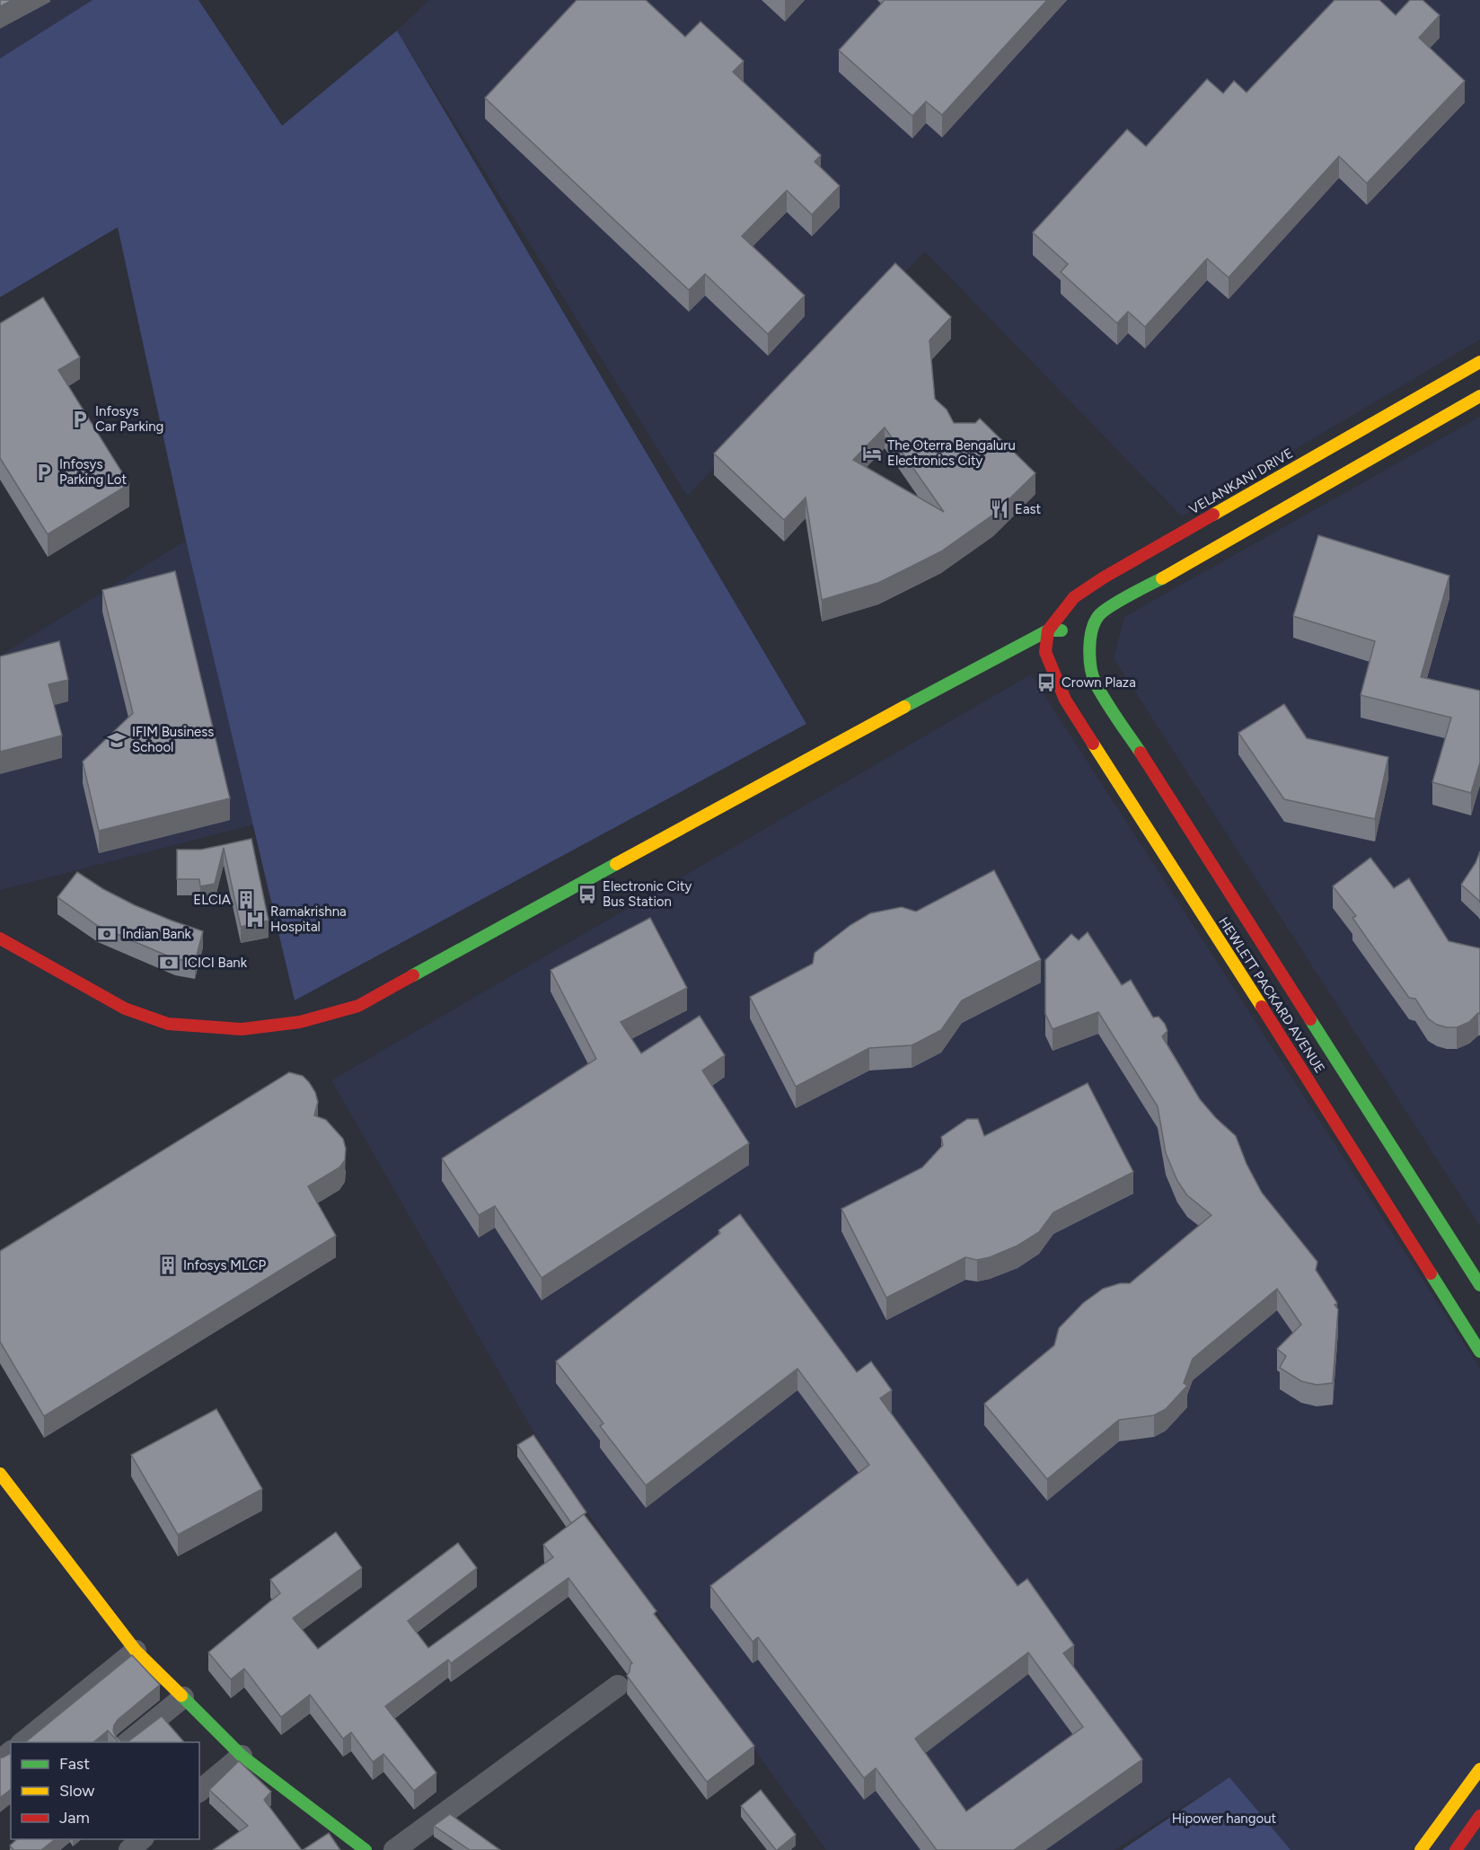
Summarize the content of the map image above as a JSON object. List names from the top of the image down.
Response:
{
  "streets": {
    "street": ["VELANKANI DRIVE", "HEWLETT PACKARD AVENUE"]
  },
  "crossings": [
    ["VELANKANI DRIVE", "HEWLETT PACKARD AVENUE"]
  ],
  "parks": ["Hipower hangout"],
  "places": {
    "parking": ["Infosys Car Parking", "Infosys Parking Lot"],
    "hotel": ["The Oterra Bengaluru Electronics City"],
    "restaurant": ["East"],
    "bus stop": ["Crown Plaza", "Electronic City Bus Station"],
    "school or university": ["IFIM Business School"],
    "building": ["ELCIA", "Infosys MLCP"],
    "hospital": ["Ramakrishna Hospital"],
    "bank": ["Indian Bank", "ICICI Bank"]
  },
  "legend": ["Fast", "Slow", "Jam"]
}
